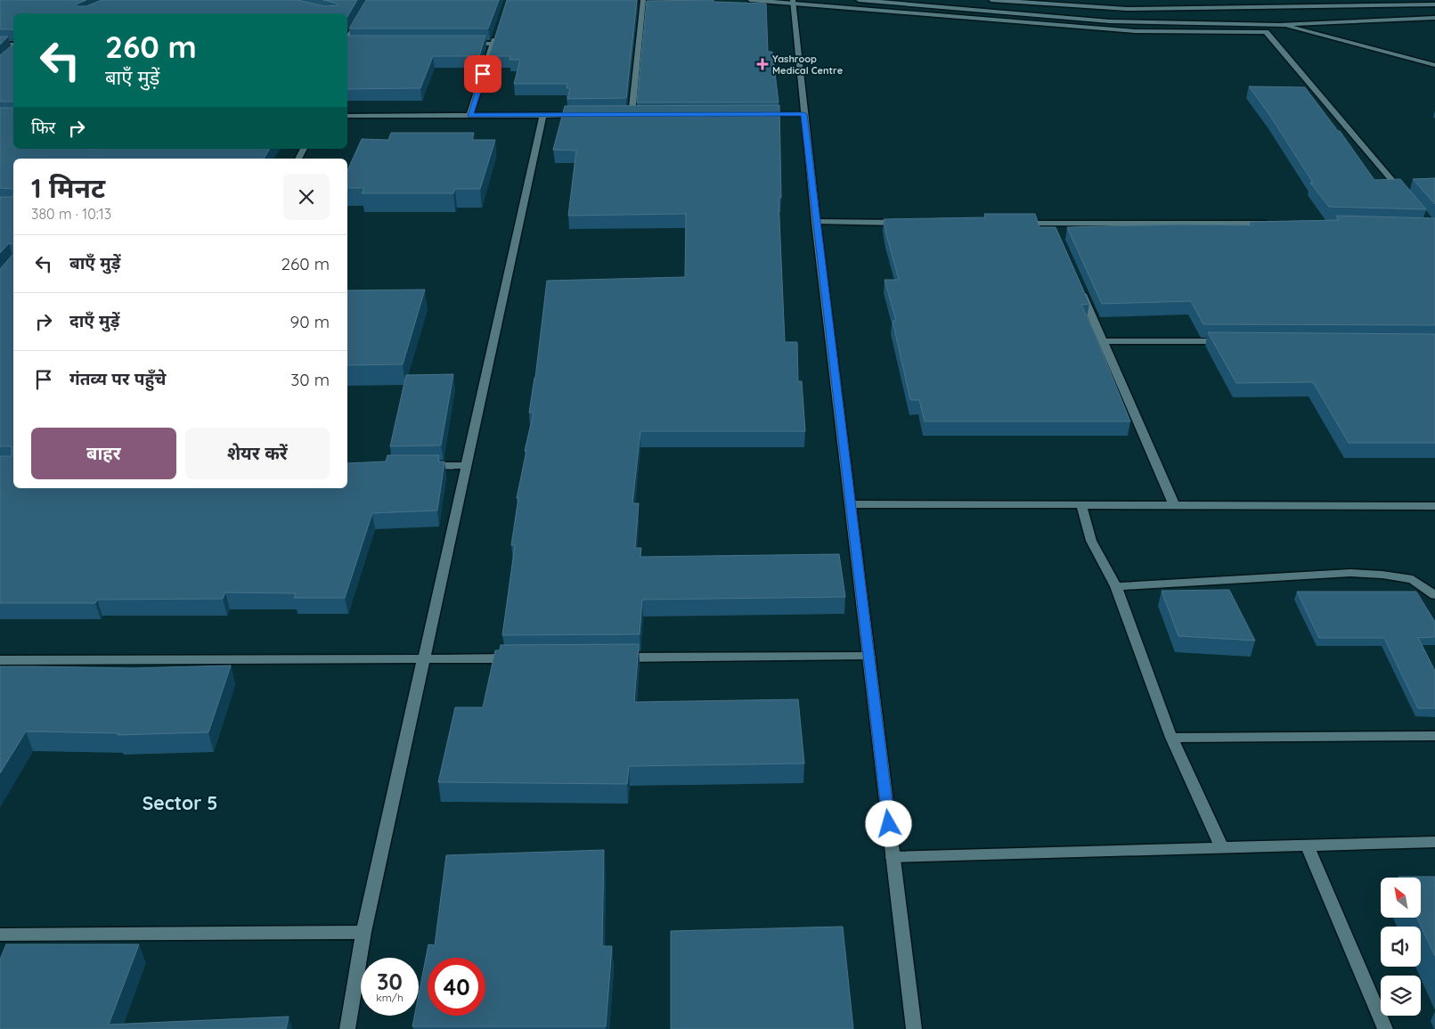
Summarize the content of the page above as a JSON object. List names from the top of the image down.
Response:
{
  "districts": ["Sector 5"],
  "places": {
    "health": ["Yashroop Medical Centre"]
  },
  "north": "top left",
  "page": {
    "turn": ["260 m", "बाएँ मुड़ें"],
    "then": "फिर",
    "heading": ["1 मिनट", "380 m · 10:13"],
    "list": [
      {
        "name": "बाएँ मुड़ें",
        "value": "260 m"
      },
      {
        "name": "दाएँ मुड़ें",
        "value": "90 m"
      },
      {
        "name": "गंतव्य पर पहुँचे",
        "value": "30 m"
      }
    ],
    "buttons": ["बाहर", "शेयर करें"],
    "speed": "30 km/h",
    "limit": "40"
  }
}
